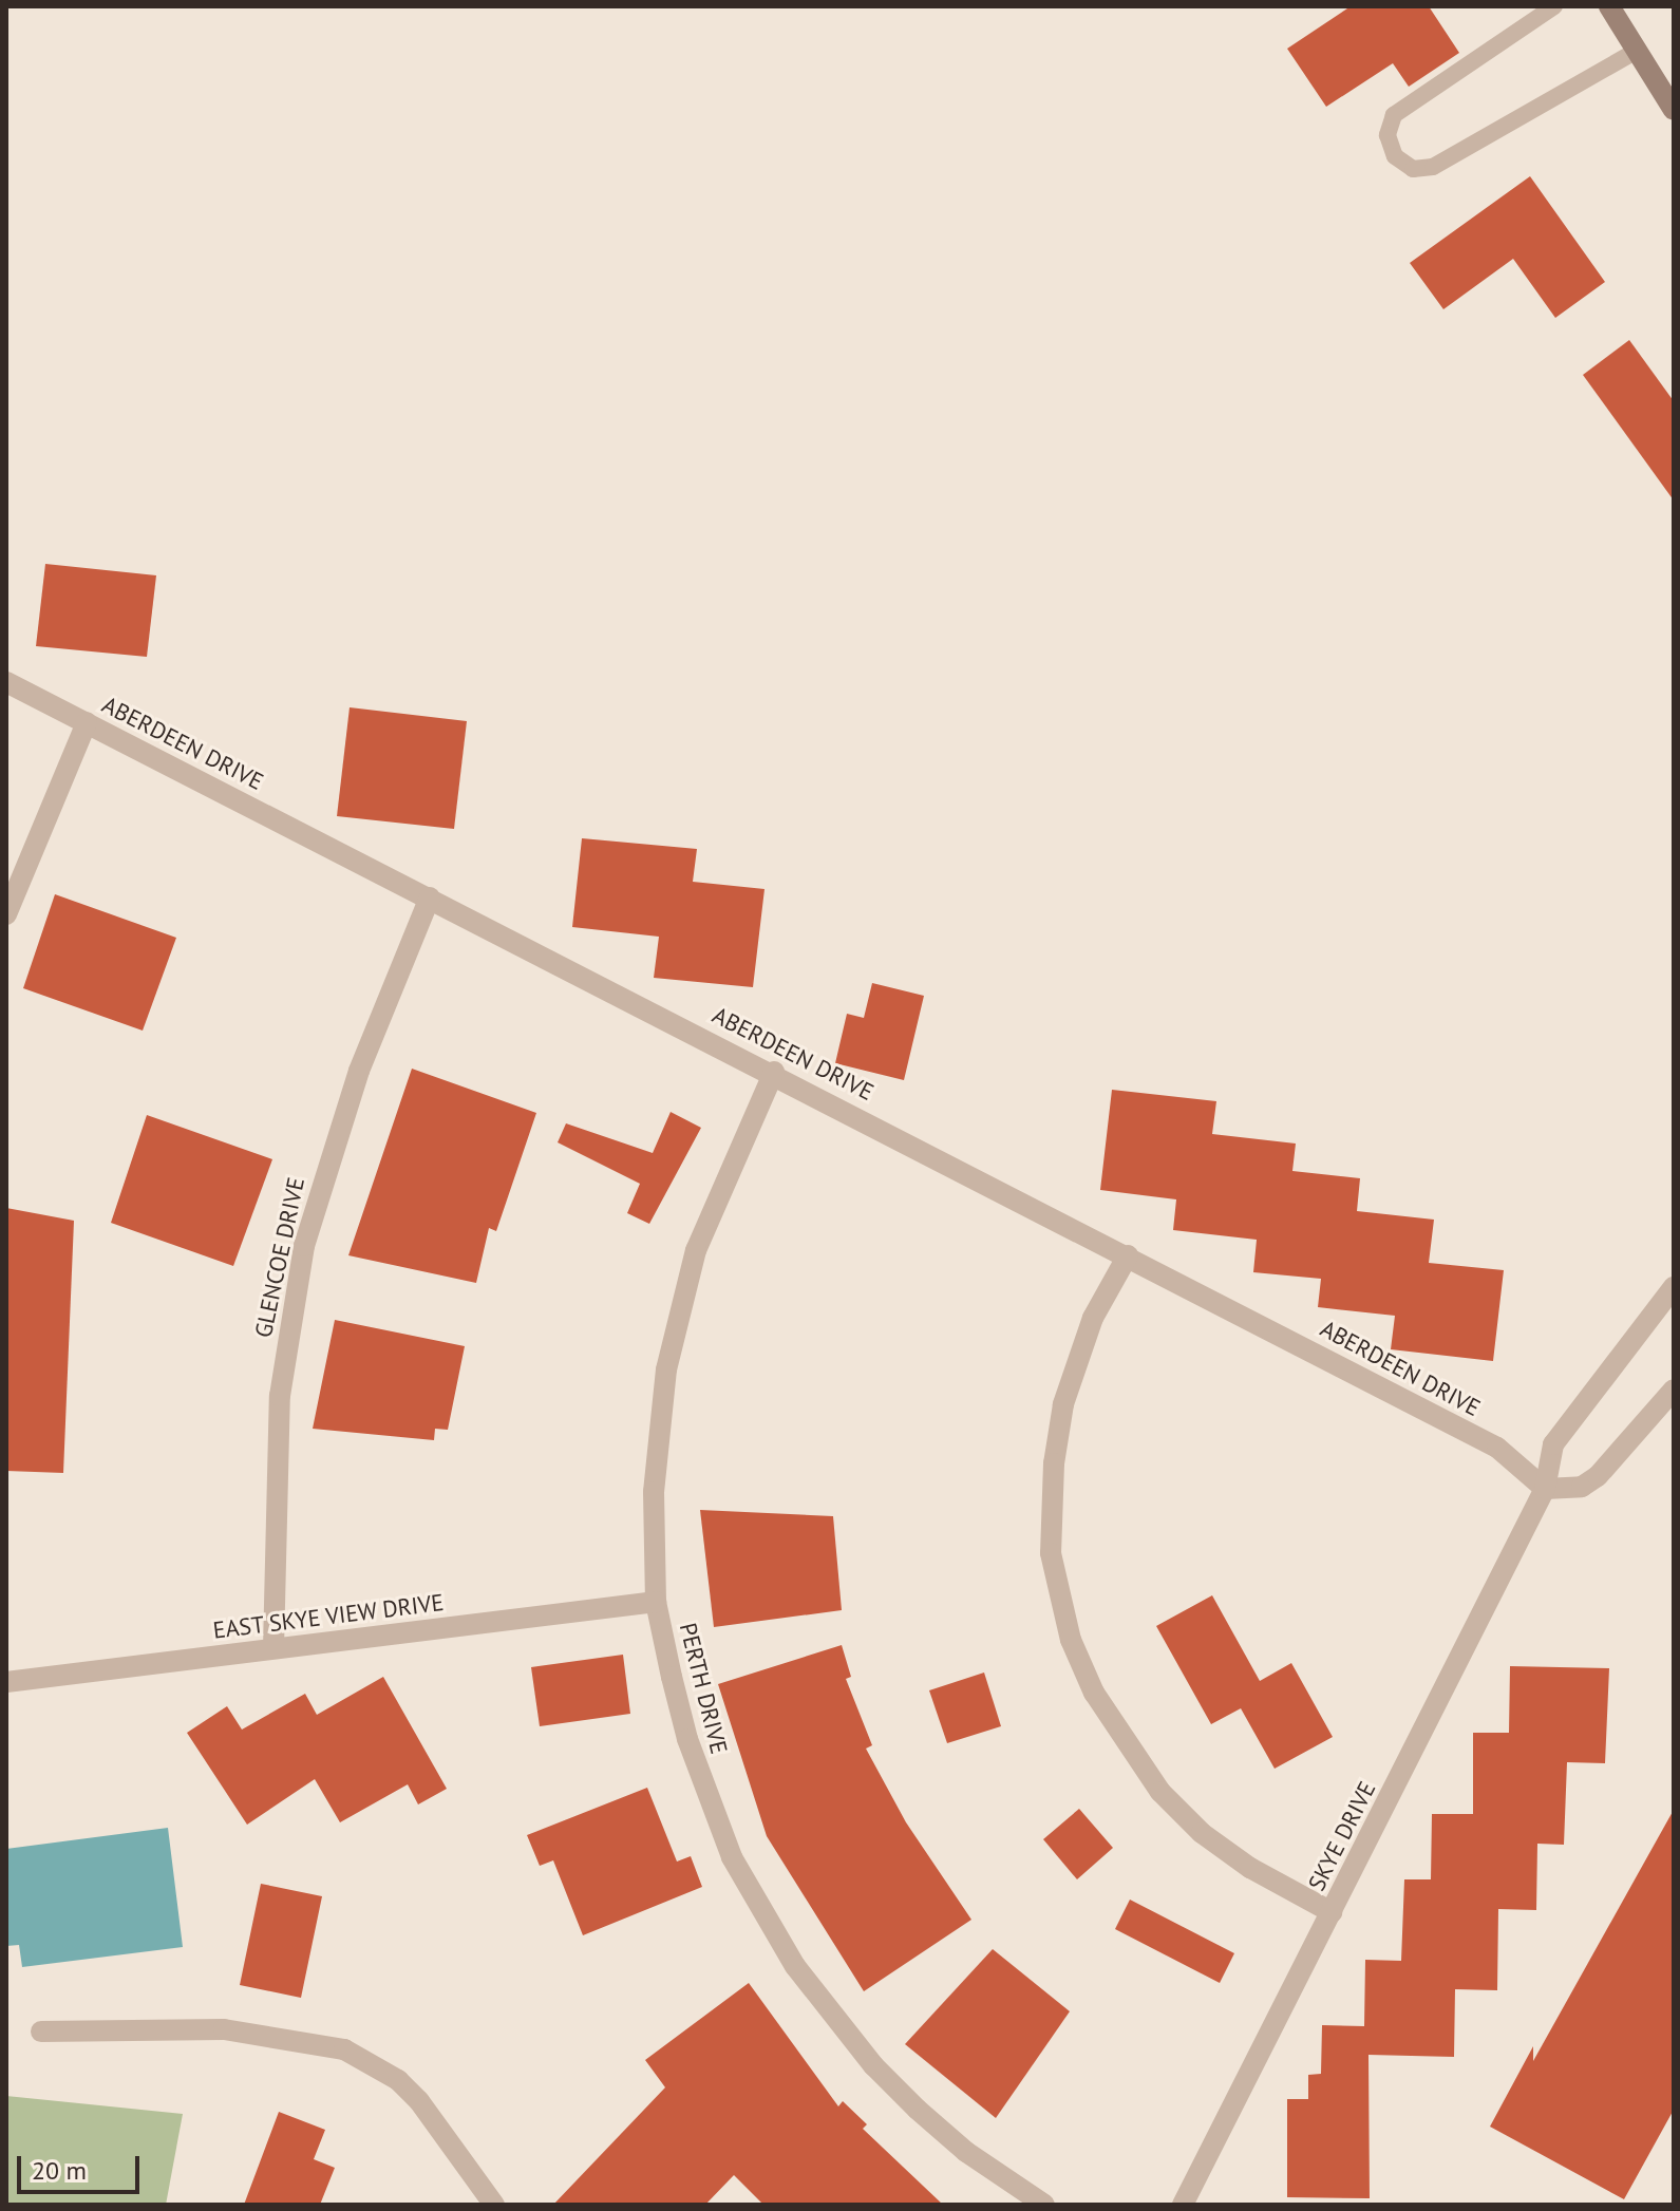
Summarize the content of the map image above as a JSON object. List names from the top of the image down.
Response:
{
  "streets": {
    "street": [
      "ABERDEEN DRIVE",
      "GLENCOE DRIVE",
      "EAST SKYE VIEW DRIVE",
      "PERTH DRIVE",
      "SKYE DRIVE"
    ]
  },
  "crossings": [
    ["ABERDEEN DRIVE", "GLENCOE DRIVE"],
    ["ABERDEEN DRIVE", "PERTH DRIVE"],
    ["ABERDEEN DRIVE", "SKYE DRIVE"],
    ["GLENCOE DRIVE", "EAST SKYE VIEW DRIVE"],
    ["EAST SKYE VIEW DRIVE", "PERTH DRIVE"]
  ],
  "scale_bar": "20 m"
}
